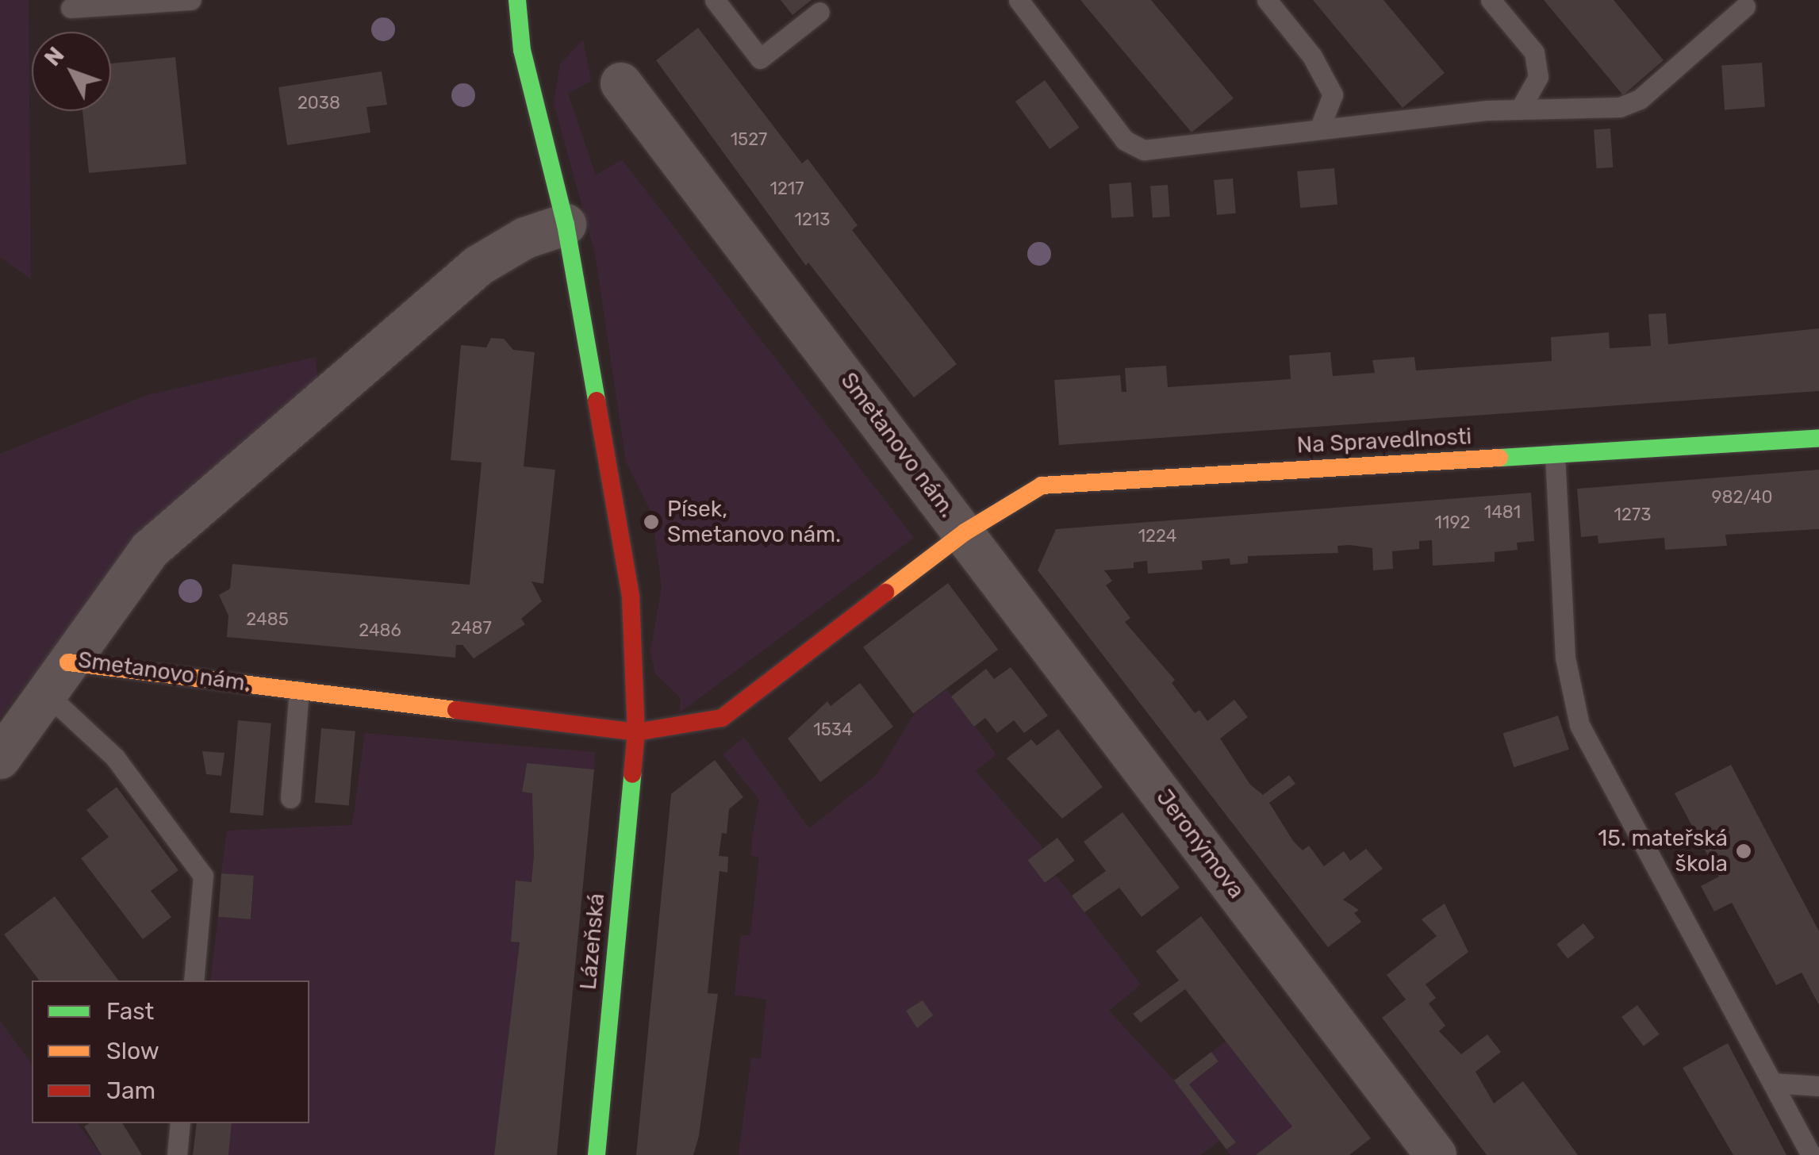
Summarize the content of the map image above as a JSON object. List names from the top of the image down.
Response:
{
  "streets": {
    "street": [
      "Na Spravedlnosti",
      "Smetanovo nám.",
      "Jeronýmova",
      "Lázeňská"
    ]
  },
  "crossings": [
    ["Na Spravedlnosti", "Smetanovo nám."],
    ["Na Spravedlnosti", "Jeronýmova"],
    ["Smetanovo nám.", "Jeronýmova"],
    ["Smetanovo nám.", "Lázeňská"]
  ],
  "places": ["Písek, Smetanovo nám.", "15. mateřská škola"],
  "house_numbers": [
    "2038",
    "1527",
    "1217",
    "1213",
    "982/40",
    "1481",
    "1273",
    "1192",
    "1224",
    "2485",
    "2487",
    "2486",
    "1534"
  ],
  "legend": ["Fast", "Slow", "Jam"],
  "north": "top left"
}
